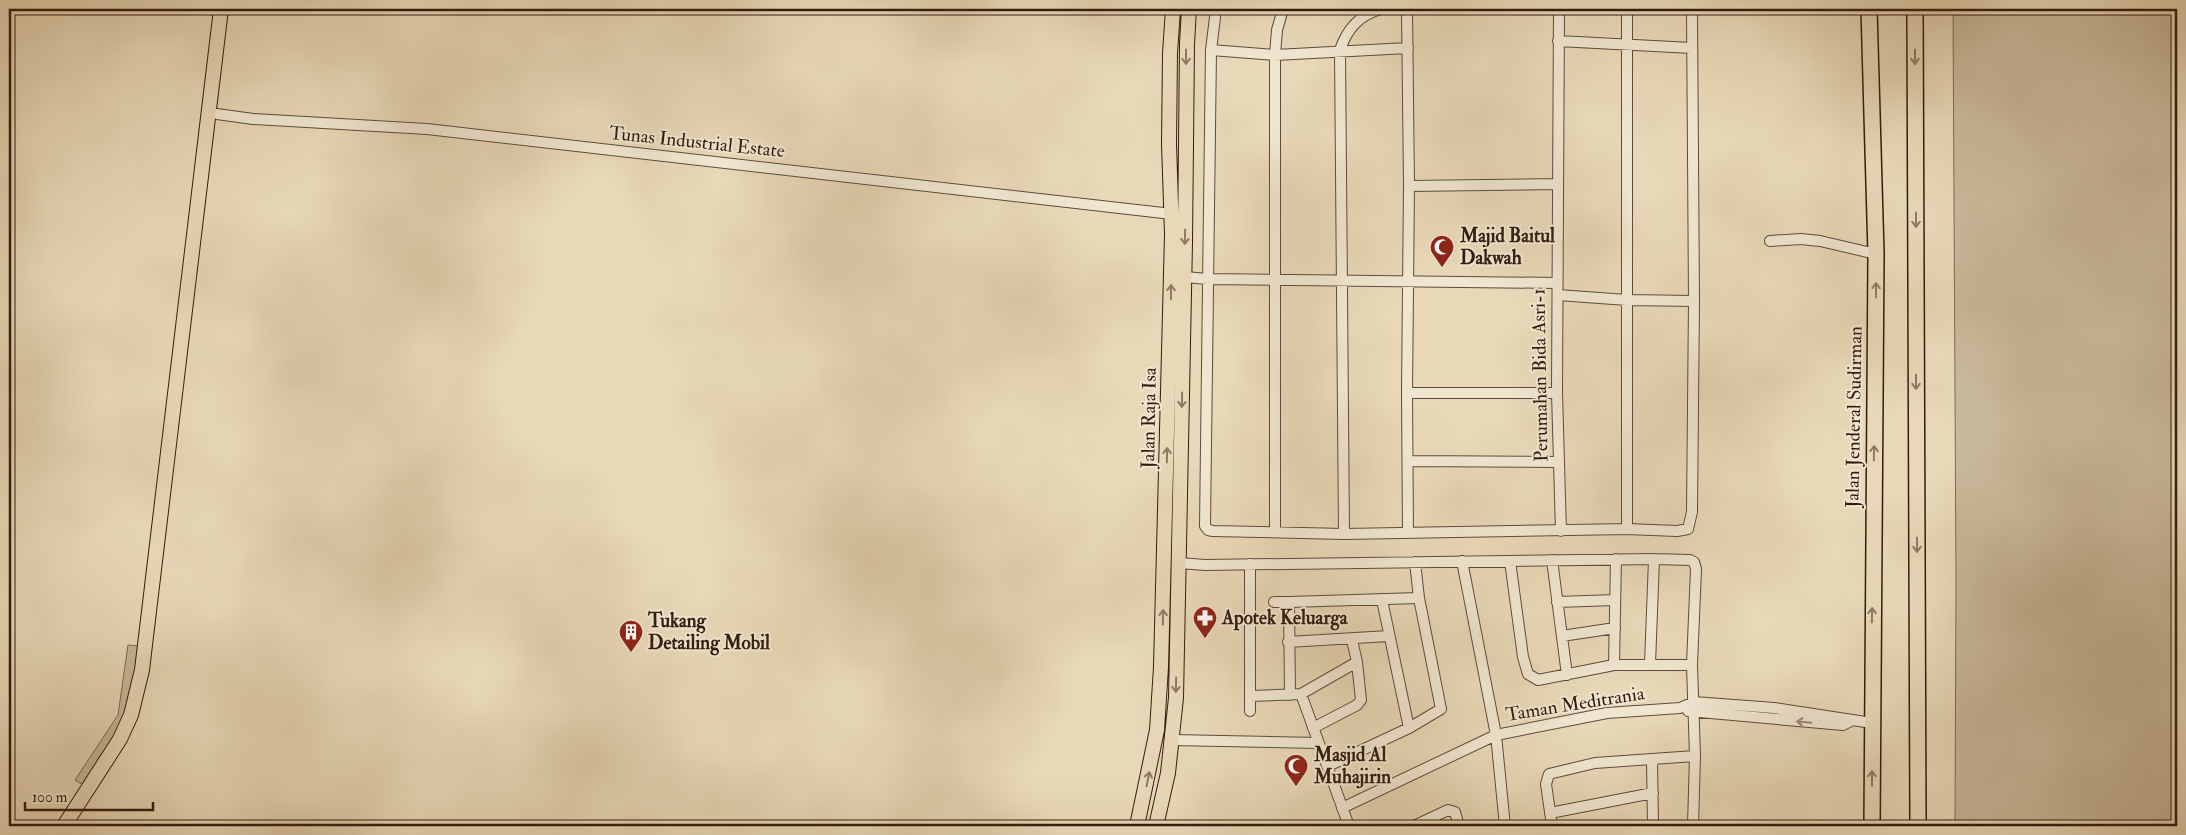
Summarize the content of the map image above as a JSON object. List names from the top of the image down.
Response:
{
  "streets": {
    "highway": ["Jalan Jenderal Sudirman"],
    "main road": ["Jalan Raja Isa"],
    "street": ["Tunas Industrial Estate", "Perumahan Bida Asri-1", "Taman Meditrania"]
  },
  "crossings": [
    ["Tunas Industrial Estate", "Jalan Raja Isa"],
    ["Jalan Jenderal Sudirman", "Taman Meditrania"]
  ],
  "places": {
    "mosque": ["Majid Baitul Dakwah", "Masjid Al Muhajirin"],
    "pharmacy": ["Apotek Keluarga"],
    "building": ["Tukang Detailing Mobil"]
  },
  "scale_bar": "100 m"
}
